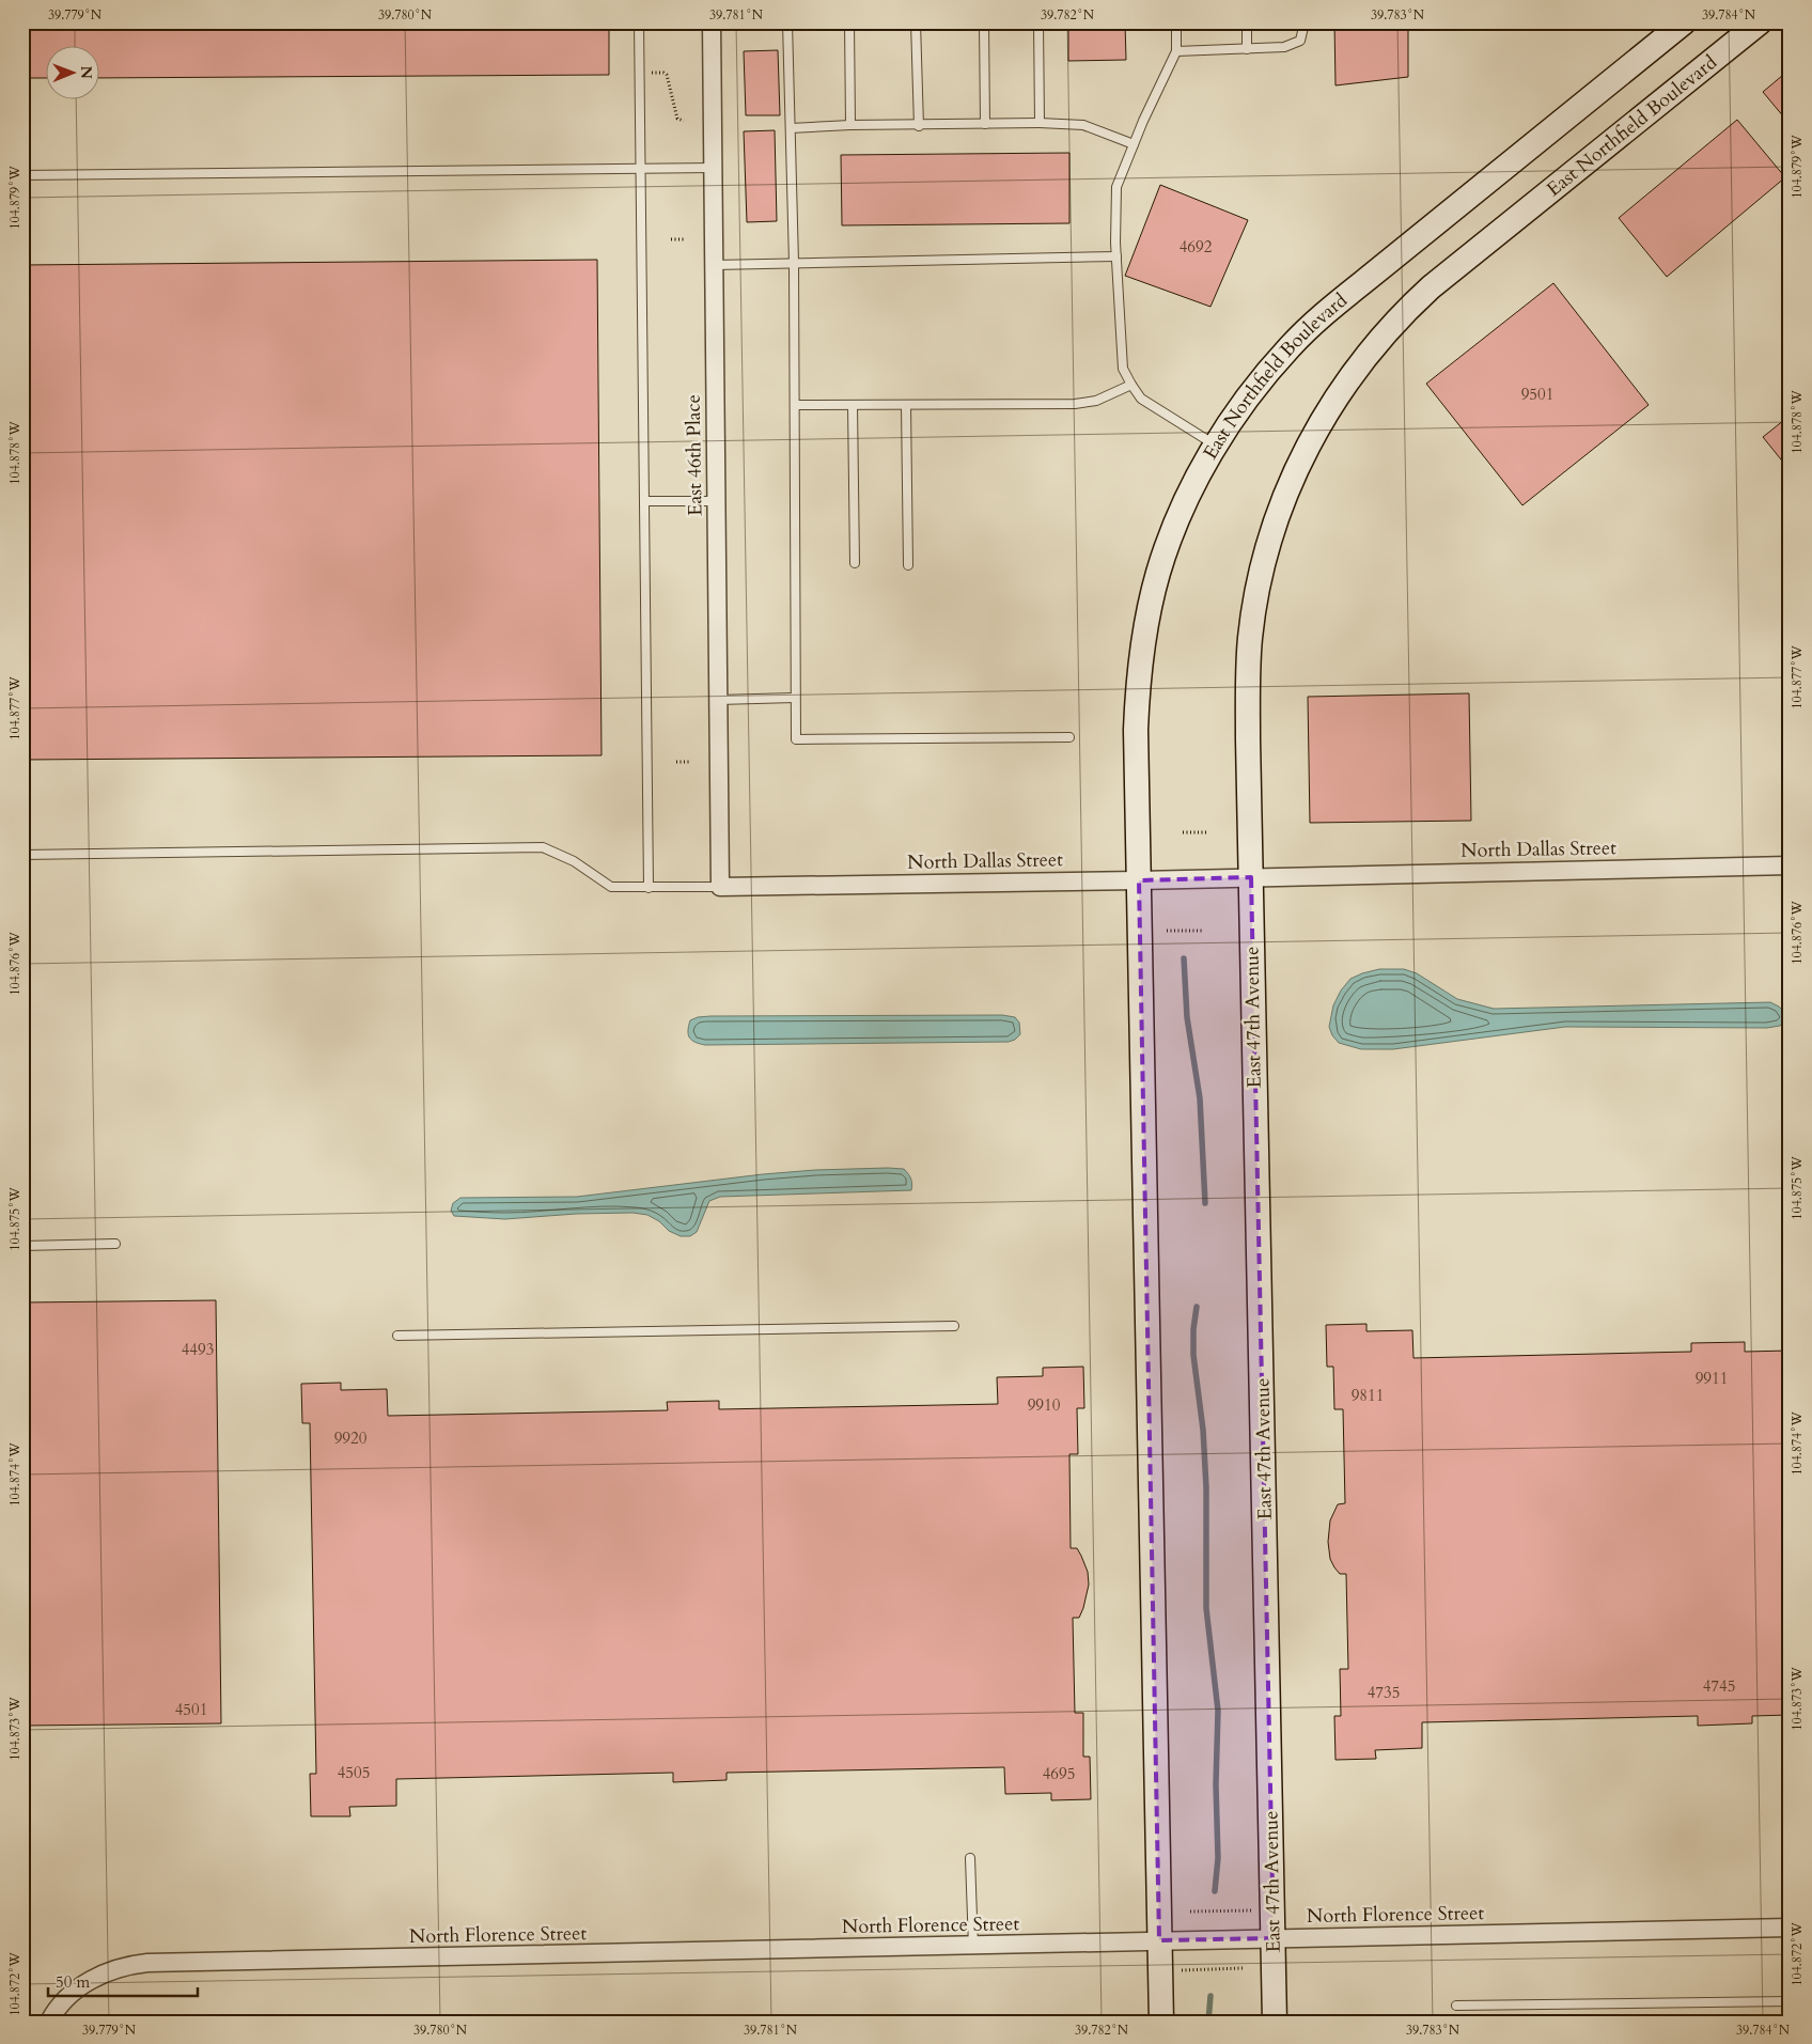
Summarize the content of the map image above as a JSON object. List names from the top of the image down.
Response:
{
  "streets": {
    "main road": ["East Northfield Boulevard", "East 47th Avenue"],
    "street": ["East 46th Place", "North Dallas Street", "North Florence Street"]
  },
  "crossings": [
    ["East Northfield Boulevard", "North Dallas Street"],
    ["East Northfield Boulevard", "East 47th Avenue"],
    ["East 46th Place", "North Dallas Street"],
    ["North Dallas Street", "East 47th Avenue"],
    ["East 47th Avenue", "North Florence Street"]
  ],
  "house_numbers": [
    "4692",
    "9501",
    "4493",
    "9911",
    "9811",
    "9910",
    "9920",
    "4745",
    "4735",
    "4501",
    "4505",
    "4695"
  ],
  "scale_bar": "50 m",
  "north": "right",
  "coordinates": [
    "39.779°N",
    "39.780°N",
    "39.781°N",
    "39.782°N",
    "39.783°N",
    "39.784°N",
    "104.879°W",
    "104.878°W",
    "104.877°W",
    "104.876°W",
    "104.875°W",
    "104.874°W",
    "104.873°W",
    "104.872°W"
  ]
}
